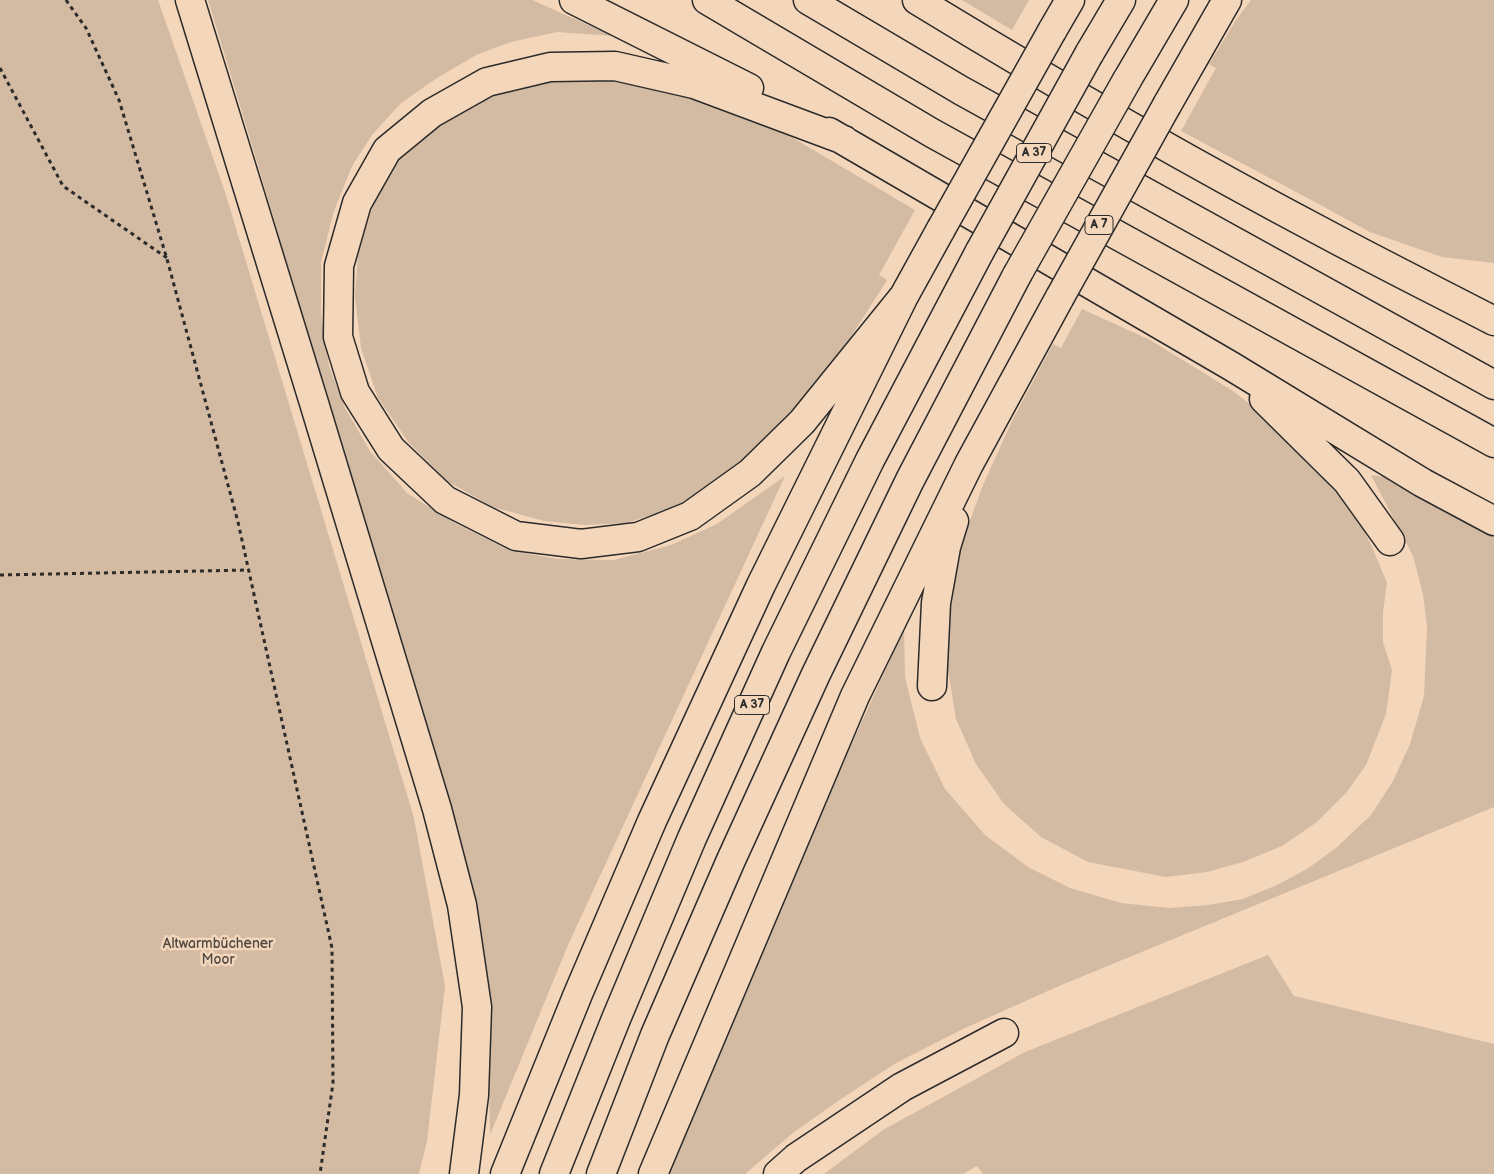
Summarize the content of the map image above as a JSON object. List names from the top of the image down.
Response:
{
  "streets": {
    "highway": ["A 37", "A 7"]
  },
  "parks": ["Altwarmbüchener Moor"]
}
